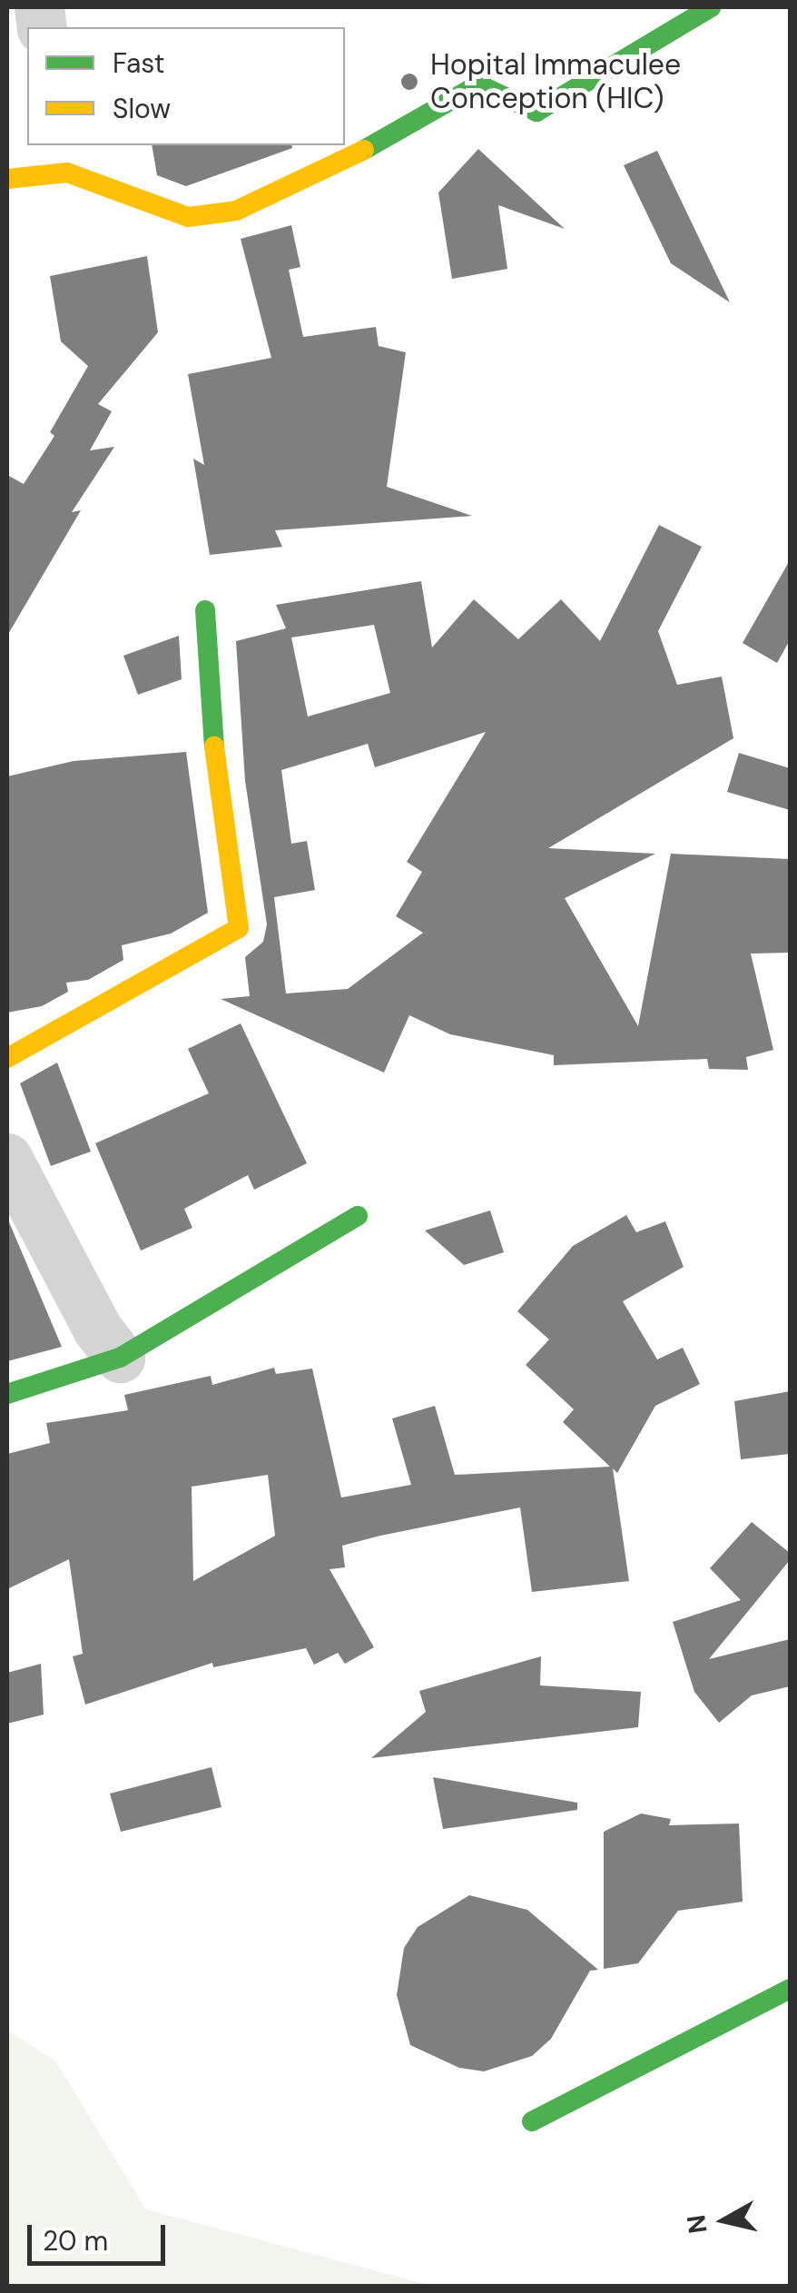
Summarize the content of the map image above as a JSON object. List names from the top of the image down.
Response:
{
  "places": ["Hopital Immaculee Conception (HIC)"],
  "legend": ["Fast", "Slow"],
  "scale_bar": "20 m",
  "north": "left"
}
